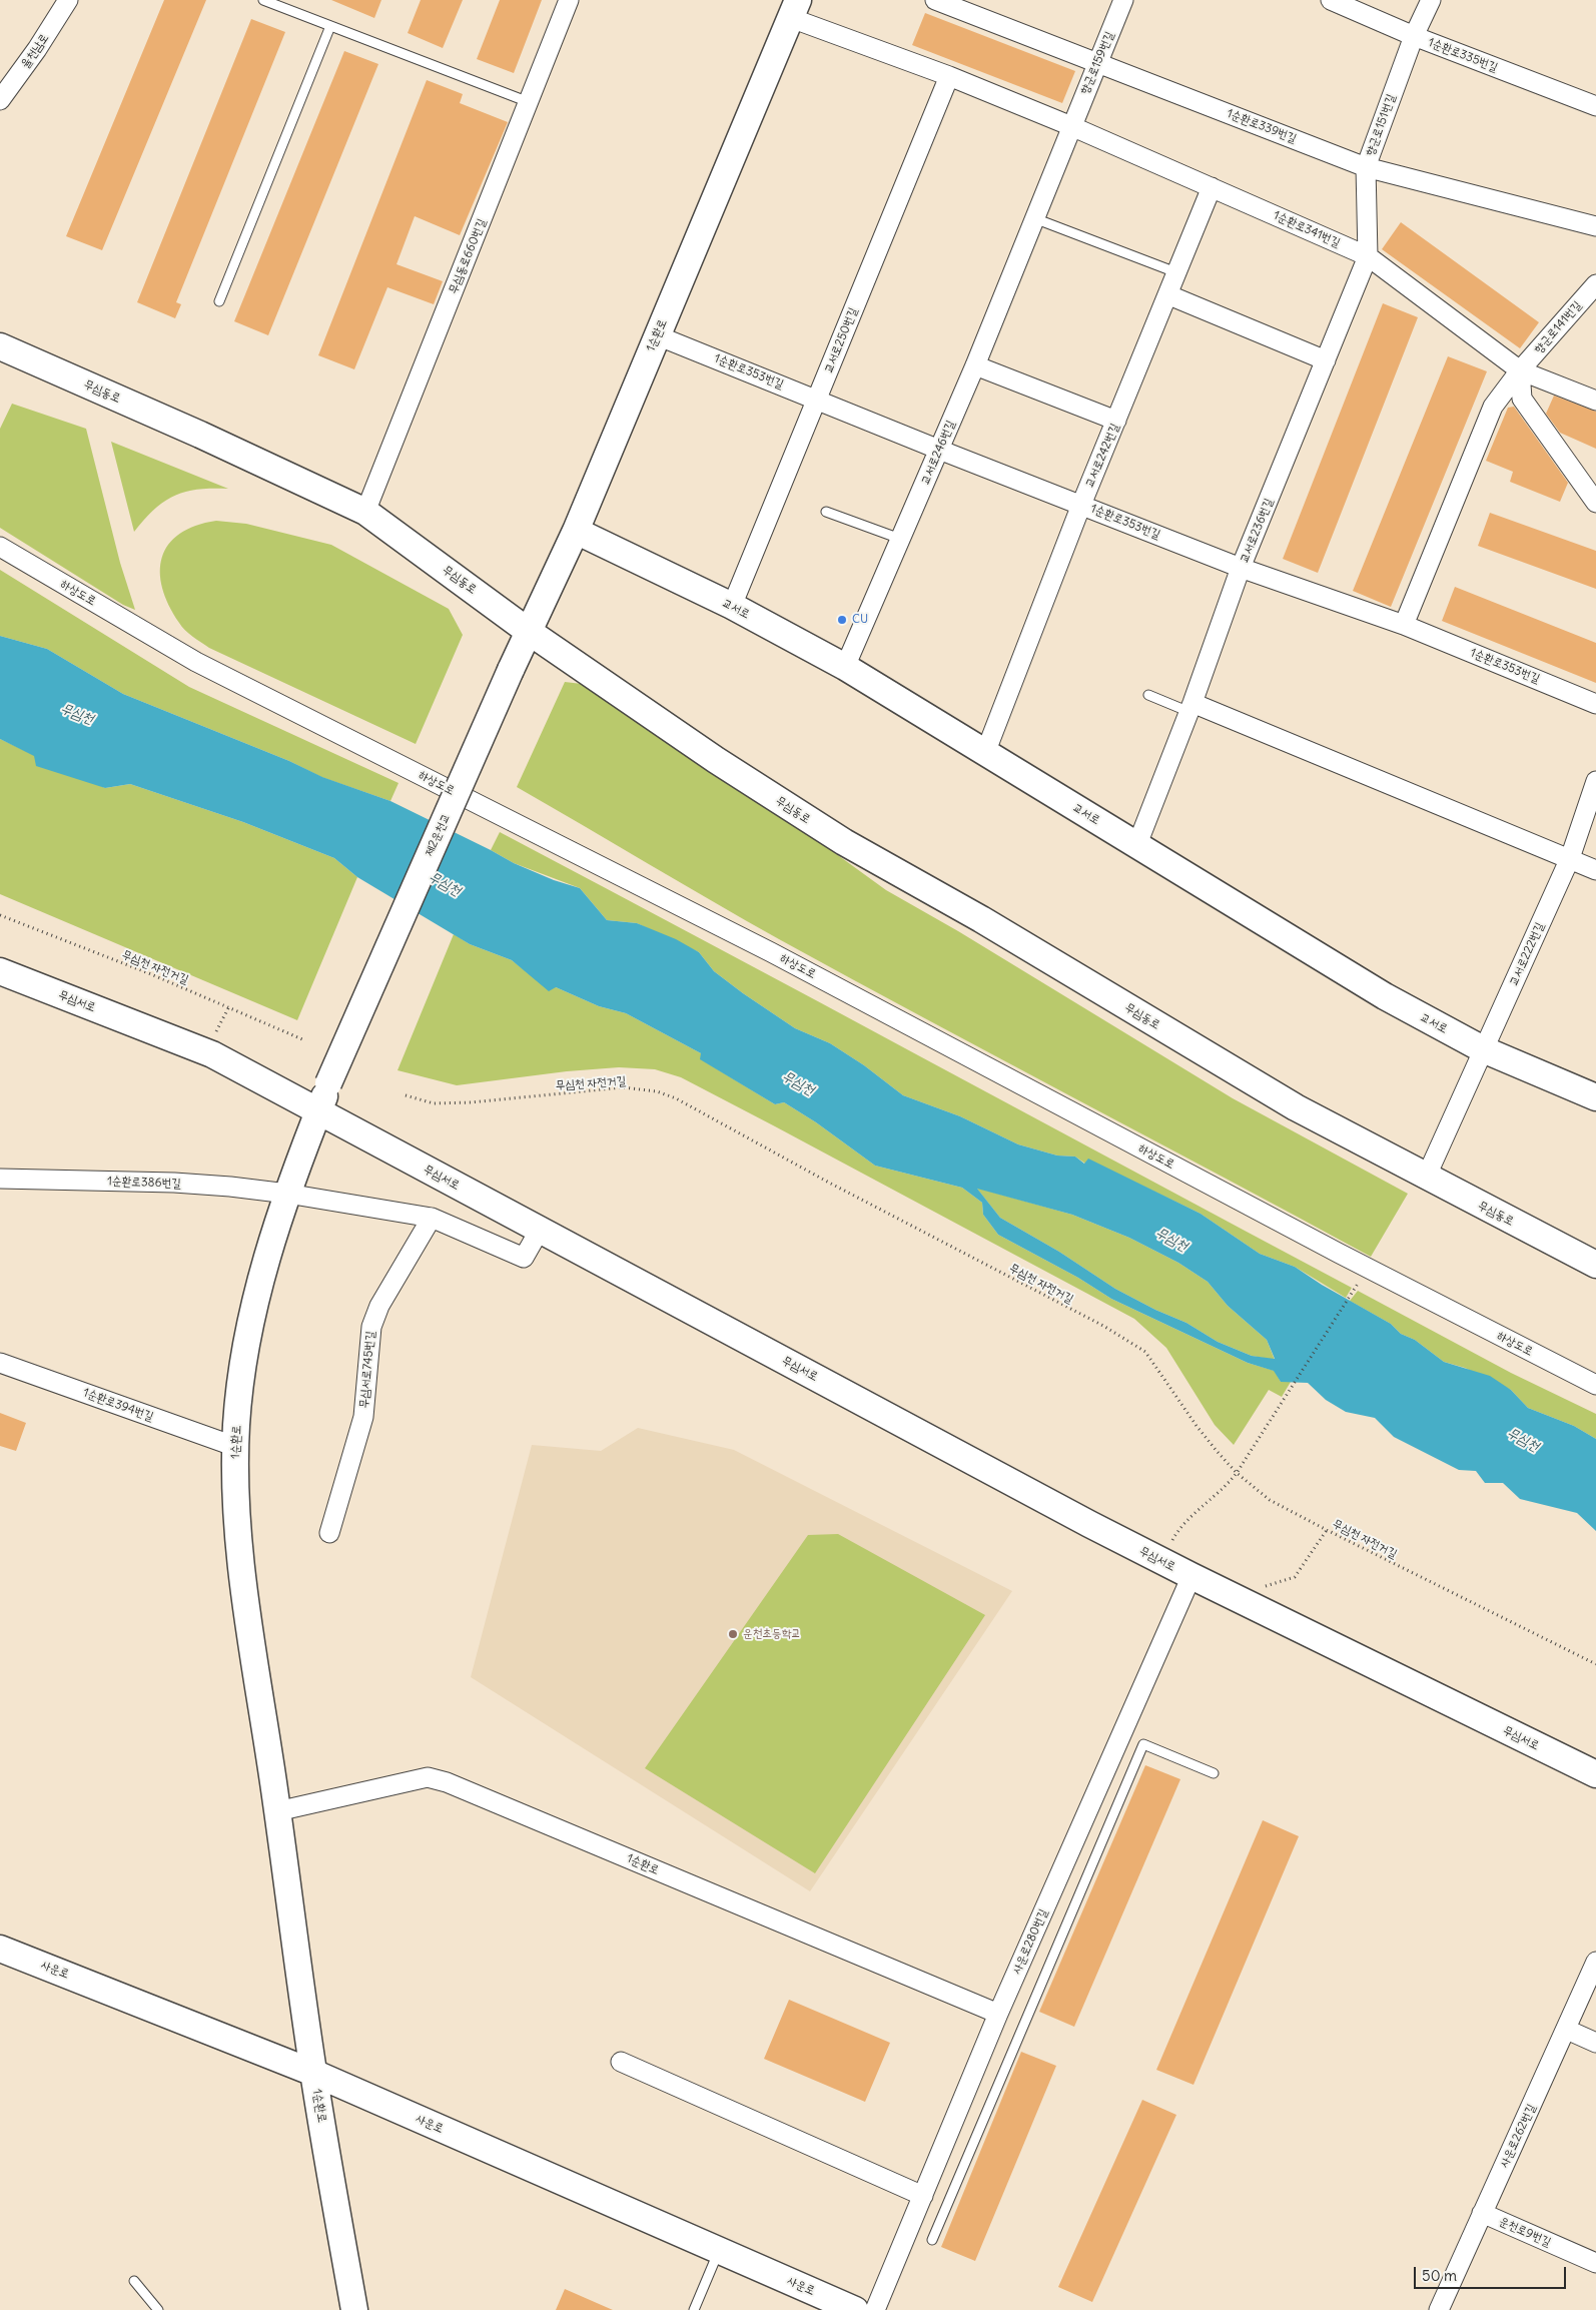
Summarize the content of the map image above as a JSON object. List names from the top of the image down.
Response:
{
  "streets": {
    "main road": [
      "1순환로",
      "무심동로",
      "교서로",
      "제2운천교",
      "무심서로",
      "사운로"
    ],
    "street": [
      "율천남로",
      "1순환로335번길",
      "향군로159번길",
      "향군로151번길",
      "1순환로339번길",
      "1순환로341번길",
      "무심동로660번길",
      "향군로141번길",
      "교서로250번길",
      "1순환로353번길",
      "교서로246번길",
      "교서로242번길",
      "교서로236번길",
      "하상도로",
      "교서로222번길",
      "1순환로386번길",
      "무심서로745번길",
      "1순환로394번길",
      "사운로280번길",
      "사운로262번길",
      "운천로9번길"
    ],
    "path": ["무심천 자전거길"]
  },
  "crossings": [
    ["1순환로335번길", "향군로151번길"],
    ["향군로159번길", "1순환로339번길"],
    ["향군로159번길", "1순환로341번길"],
    ["향군로159번길", "교서로246번길"],
    ["향군로151번길", "1순환로339번길"],
    ["향군로151번길", "1순환로341번길"],
    ["향군로151번길", "교서로236번길"],
    ["1순환로341번길", "향군로141번길"],
    ["1순환로341번길", "1순환로"],
    ["1순환로341번길", "교서로250번길"],
    ["1순환로341번길", "교서로246번길"],
    ["1순환로341번길", "교서로242번길"],
    ["1순환로341번길", "교서로236번길"],
    ["무심동로660번길", "무심동로"],
    ["향군로141번길", "1순환로353번길"],
    ["1순환로", "1순환로353번길"],
    ["1순환로", "무심동로"],
    ["1순환로", "교서로"],
    ["1순환로", "제2운천교"],
    ["1순환로", "무심서로"],
    ["1순환로", "1순환로386번길"],
    ["1순환로", "1순환로394번길"],
    ["1순환로", "사운로280번길"],
    ["1순환로", "사운로"],
    ["교서로250번길", "1순환로353번길"],
    ["교서로250번길", "교서로"],
    ["1순환로353번길", "교서로246번길"],
    ["1순환로353번길", "교서로242번길"],
    ["1순환로353번길", "교서로236번길"],
    ["무심동로", "교서로222번길"],
    ["교서로246번길", "교서로"],
    ["교서로242번길", "교서로"],
    ["교서로236번길", "교서로"],
    ["교서로", "교서로222번길"],
    ["무심서로", "1순환로386번길"],
    ["무심서로", "사운로280번길"],
    ["1순환로386번길", "무심서로745번길"],
    ["사운로262번길", "운천로9번길"]
  ],
  "water": ["무심천"],
  "places": ["CU", "운천초등학교"],
  "scale_bar": "50 m"
}
